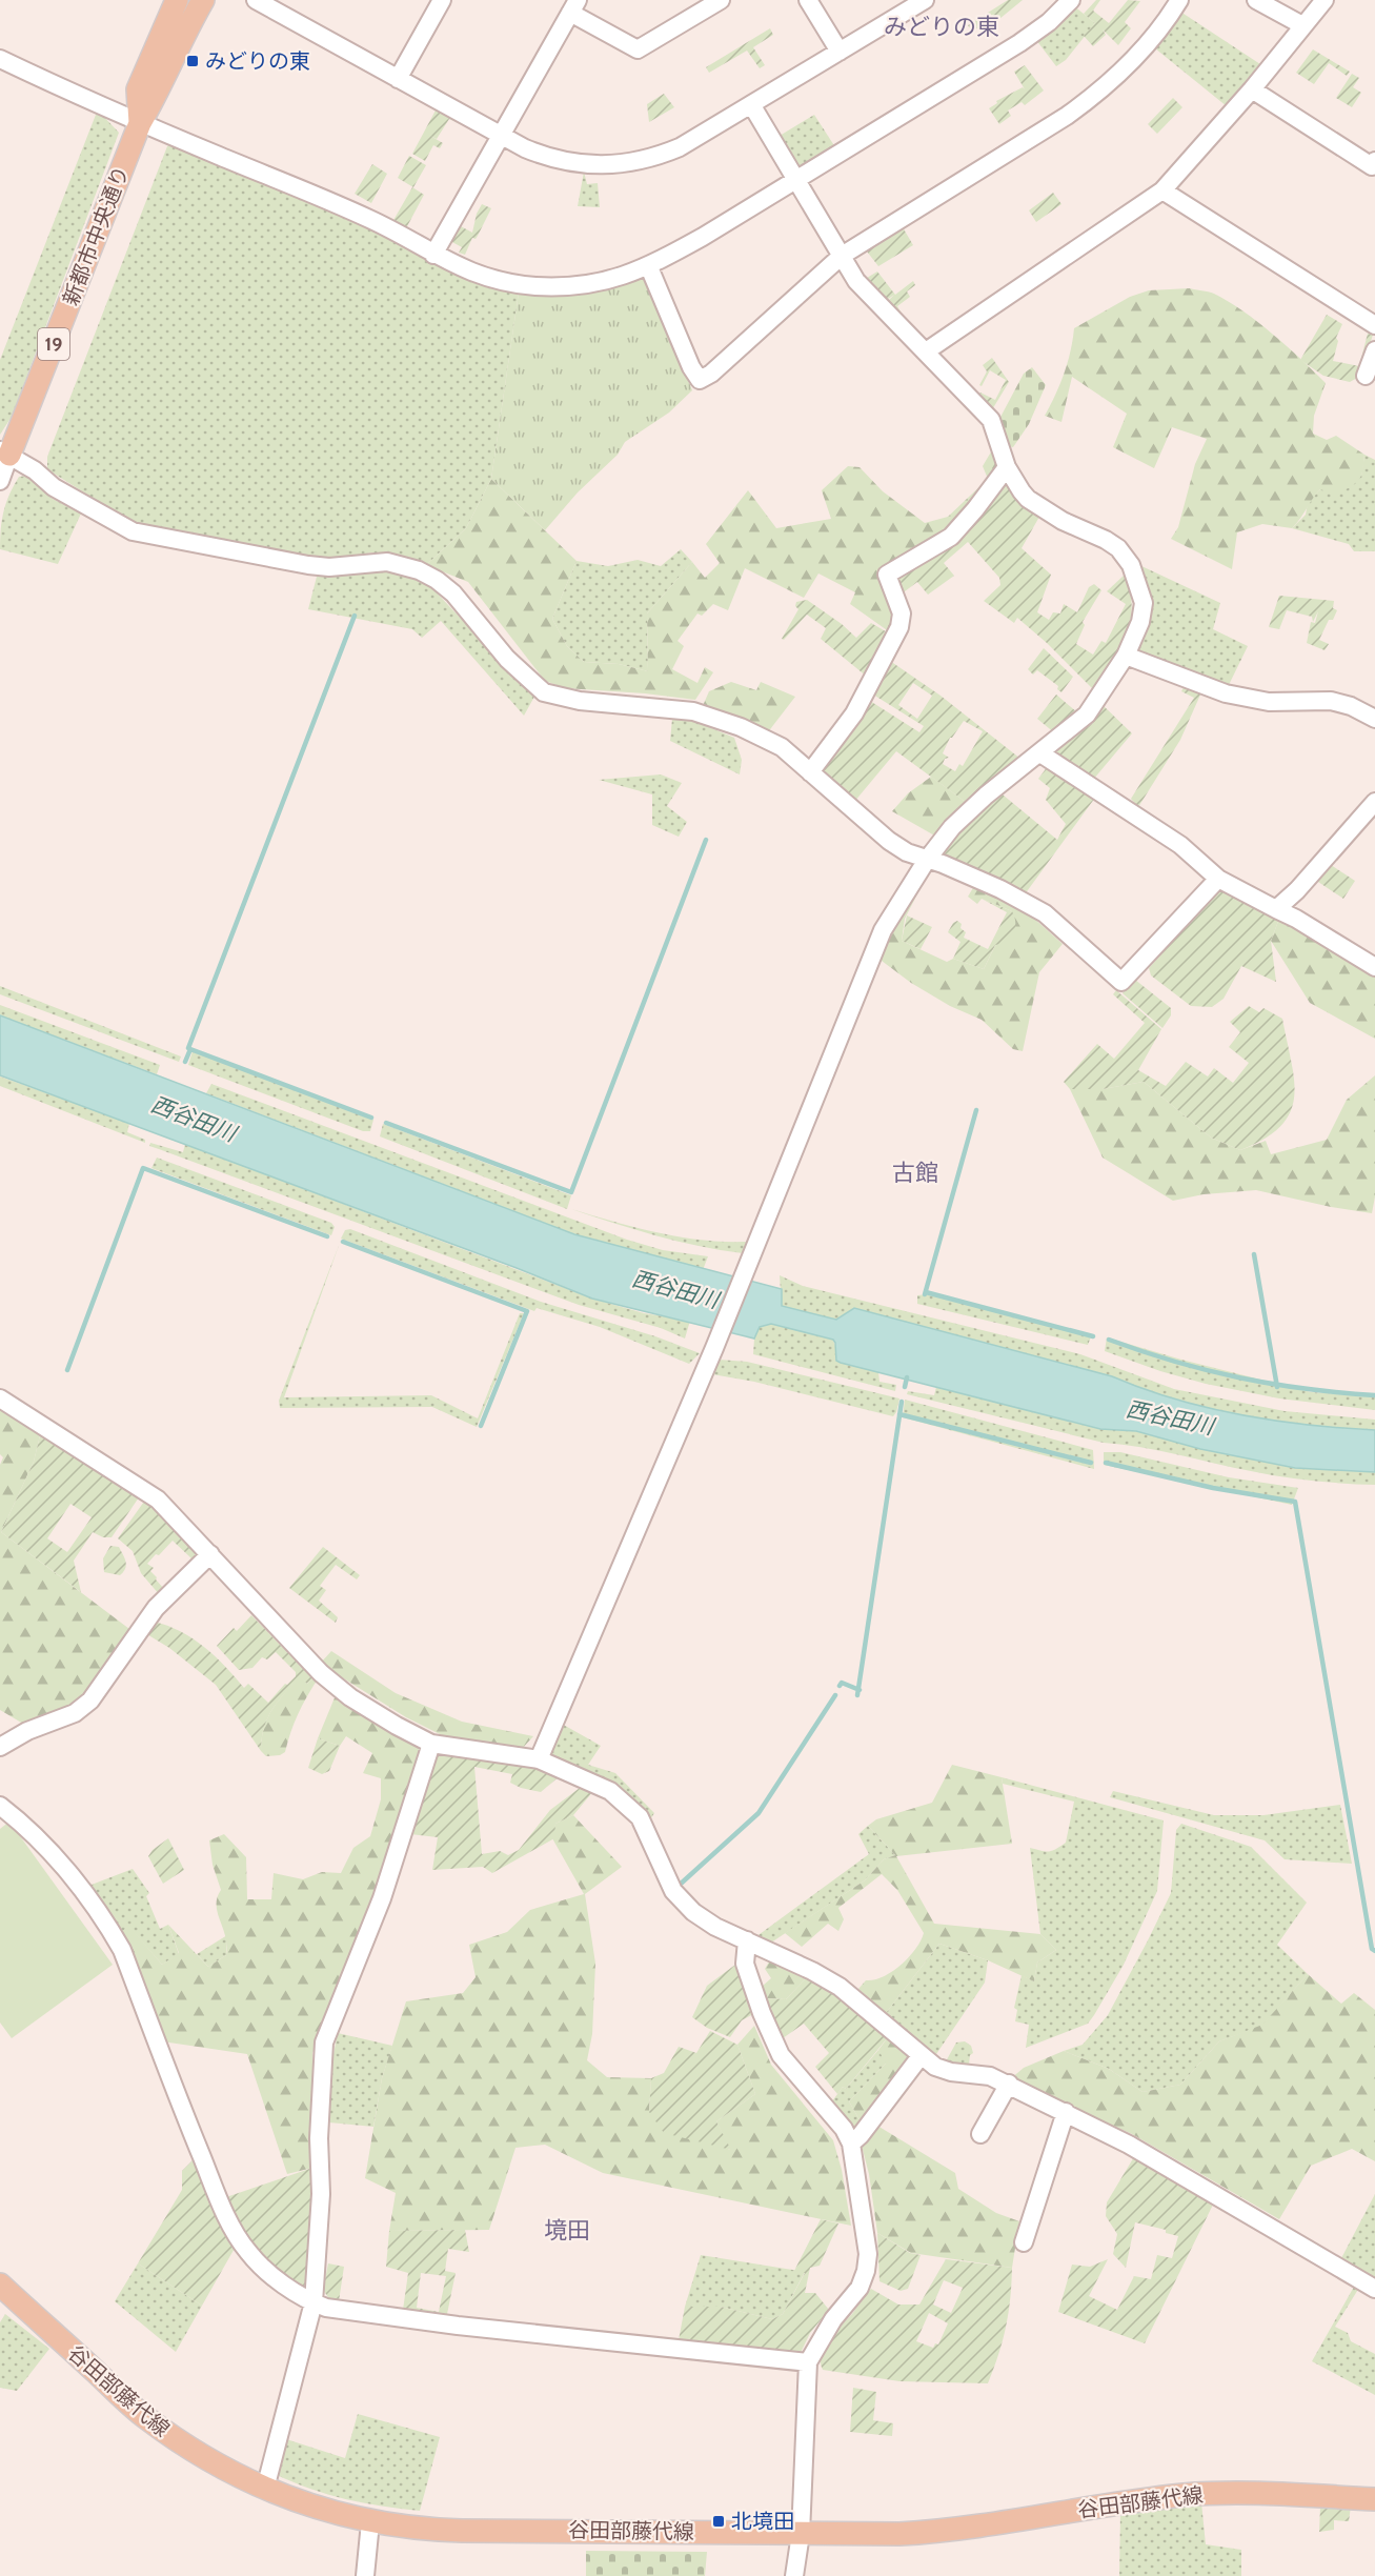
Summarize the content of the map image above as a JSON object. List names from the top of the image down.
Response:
{
  "streets": {
    "main road": ["新都市中央通り", "19", "谷田部藤代線"]
  },
  "districts": ["みどりの東", "古館", "境田"],
  "water": ["西谷田川"],
  "places": {
    "transit": ["みどりの東", "北境田"]
  }
}
